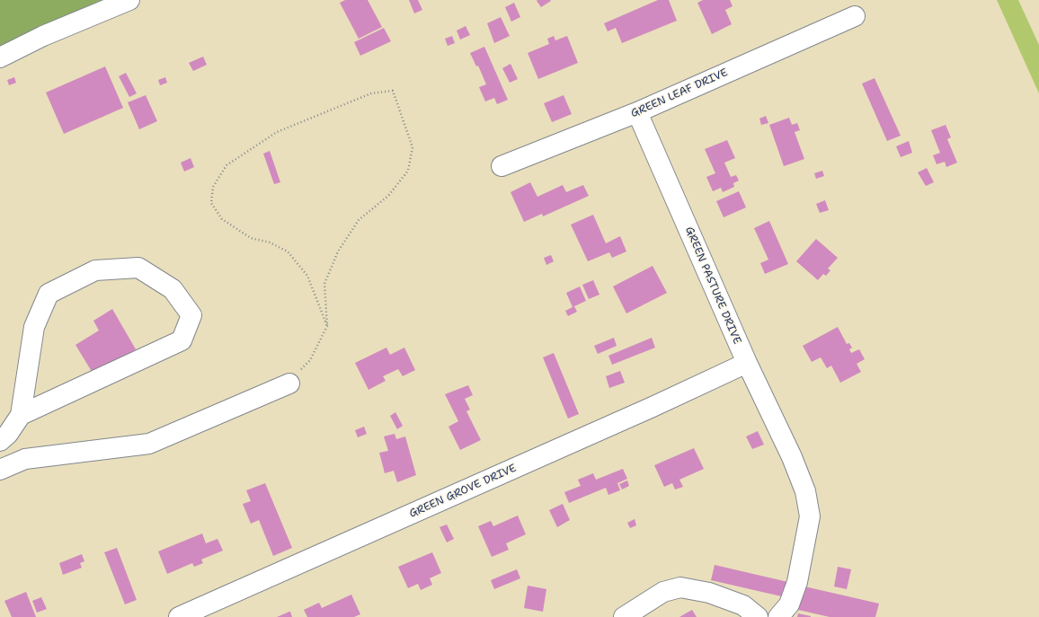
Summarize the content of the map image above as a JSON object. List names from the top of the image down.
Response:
{
  "streets": {
    "street": ["GREEN LEAF DRIVE", "GREEN PASTURE DRIVE", "GREEN GROVE DRIVE"]
  },
  "crossings": [
    ["GREEN LEAF DRIVE", "GREEN PASTURE DRIVE"],
    ["GREEN PASTURE DRIVE", "GREEN GROVE DRIVE"]
  ]
}
